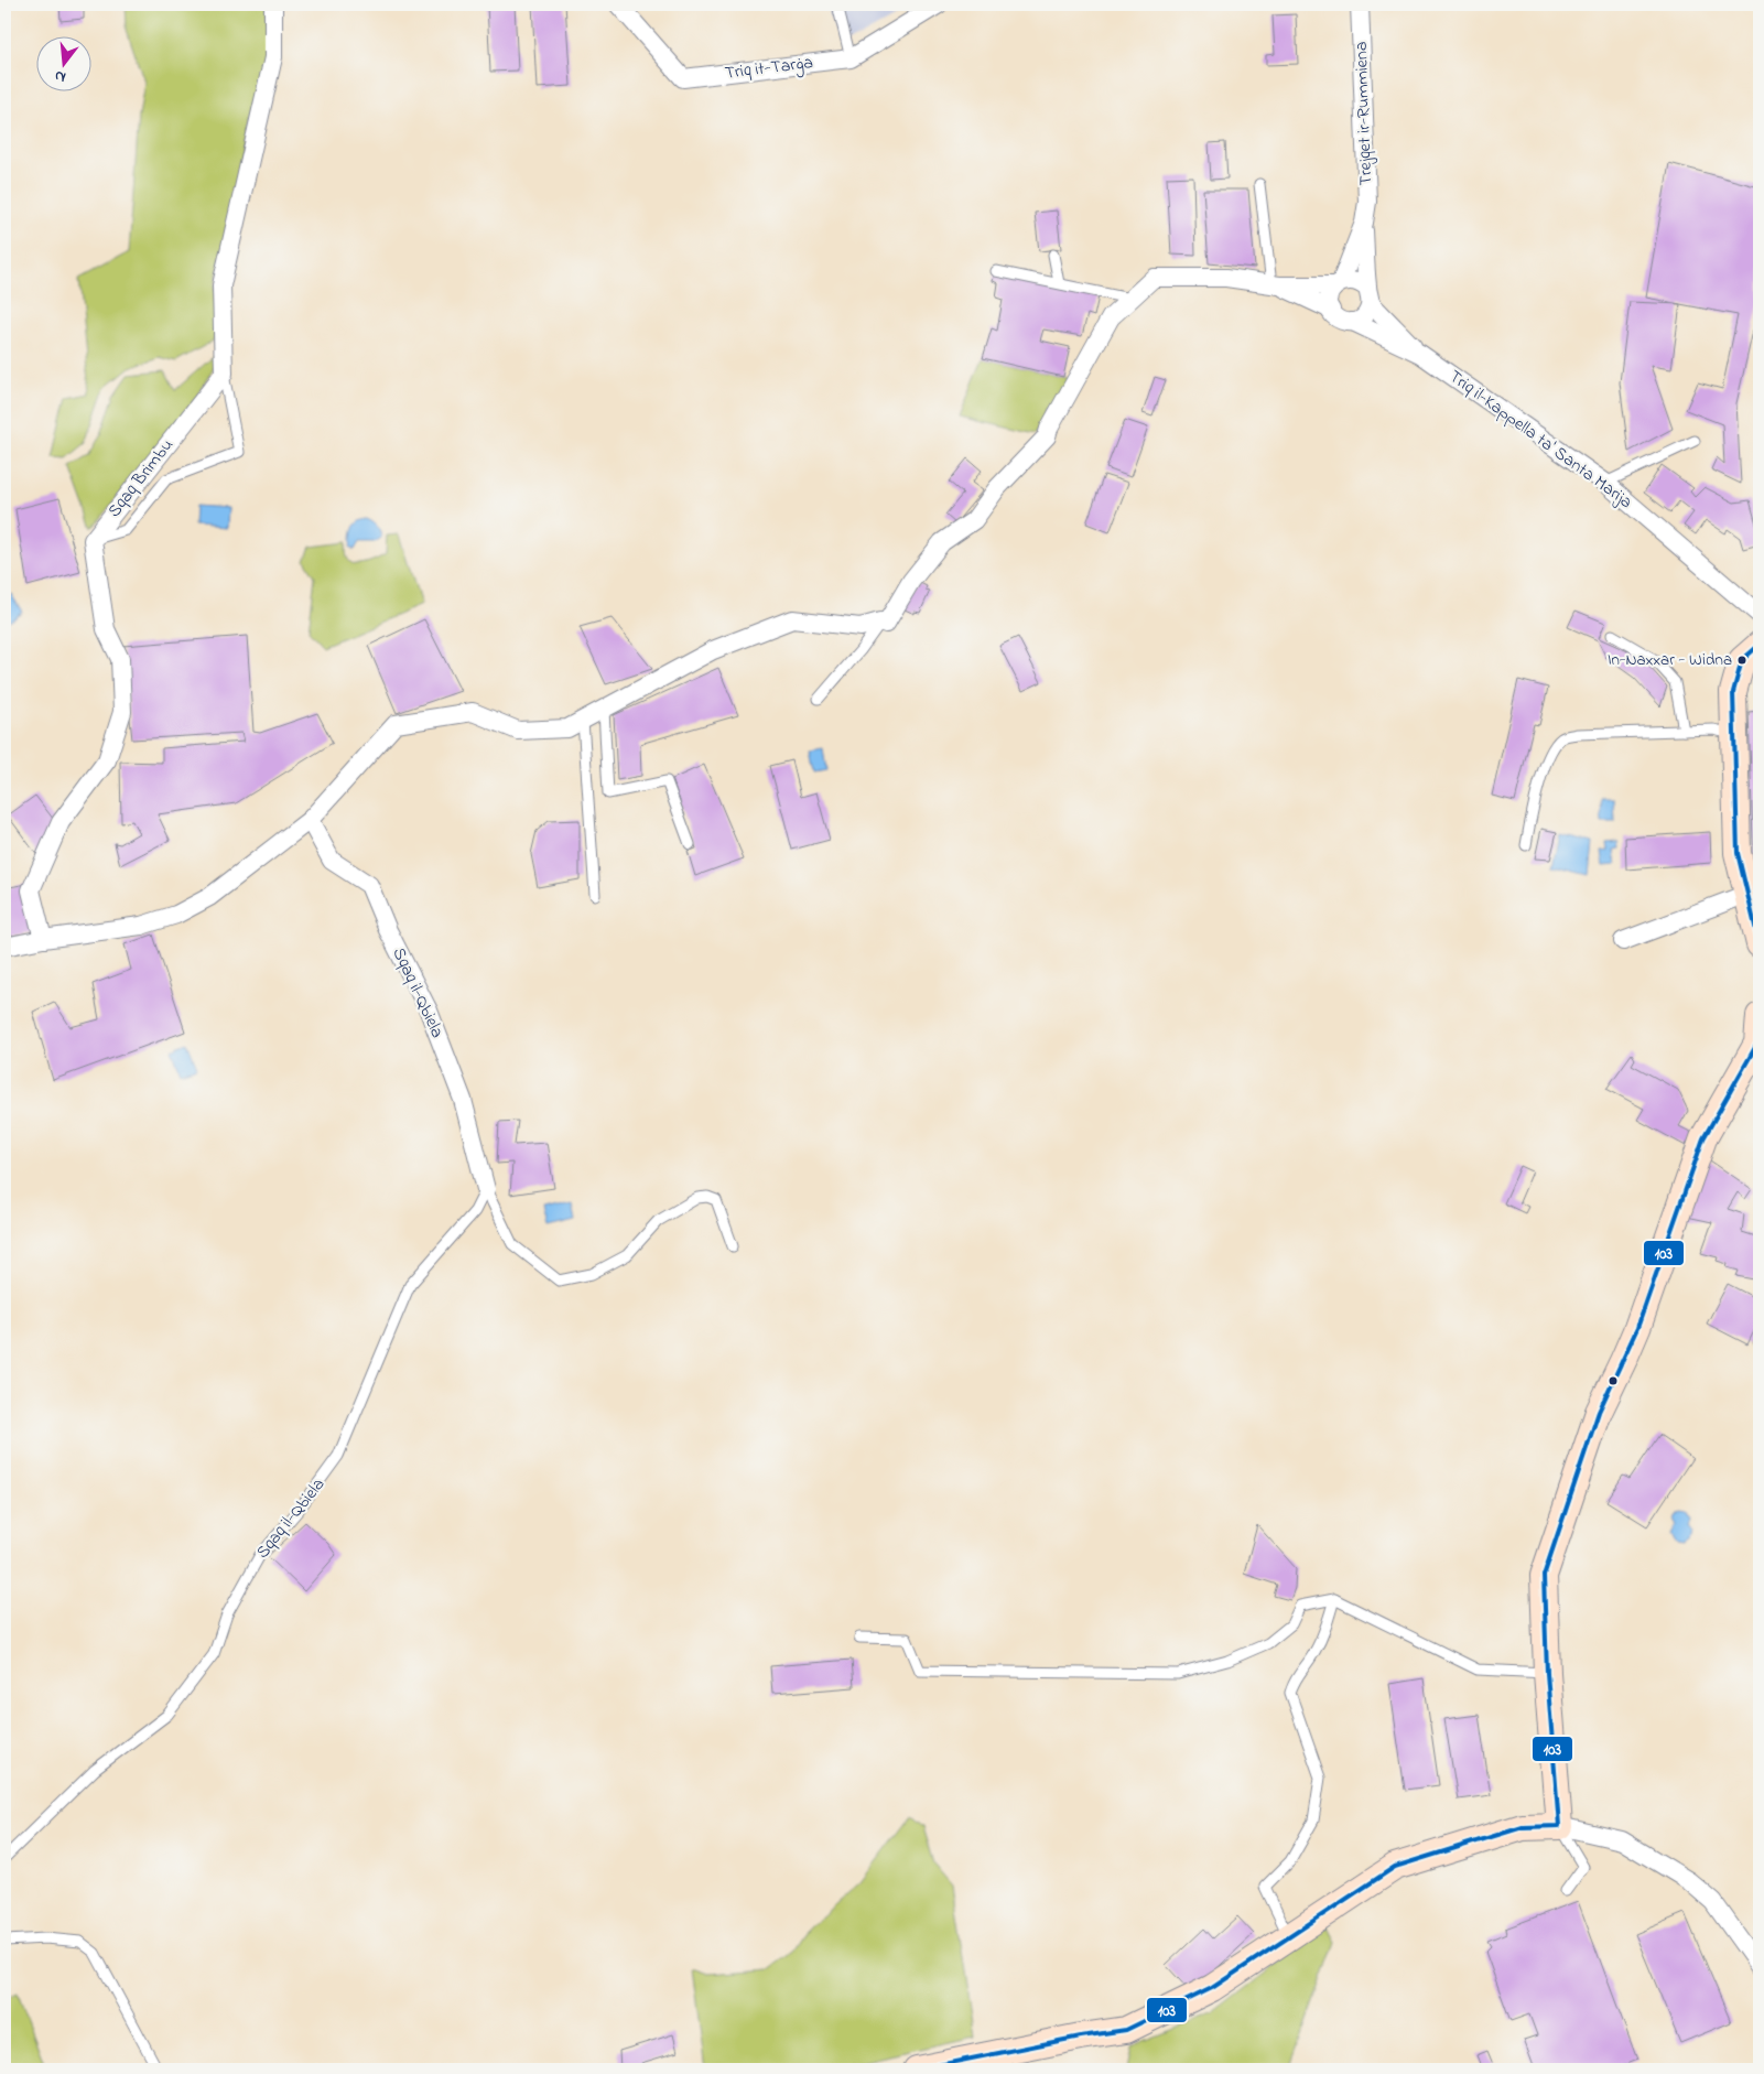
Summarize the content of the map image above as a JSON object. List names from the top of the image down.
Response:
{
  "streets": {
    "street": [
      "Triq it-Tarġa",
      "Trejqet ir-Rummiena",
      "Triq il-Kappella ta' Santa Marija",
      "Sqaq Brimbu",
      "Sqaq il-Qbiela"
    ]
  },
  "crossings": [
    ["Trejqet ir-Rummiena", "Triq il-Kappella ta' Santa Marija"]
  ],
  "places": ["In-Naxxar - Widna"],
  "lines": ["transit line 103"],
  "north": "bottom"
}
